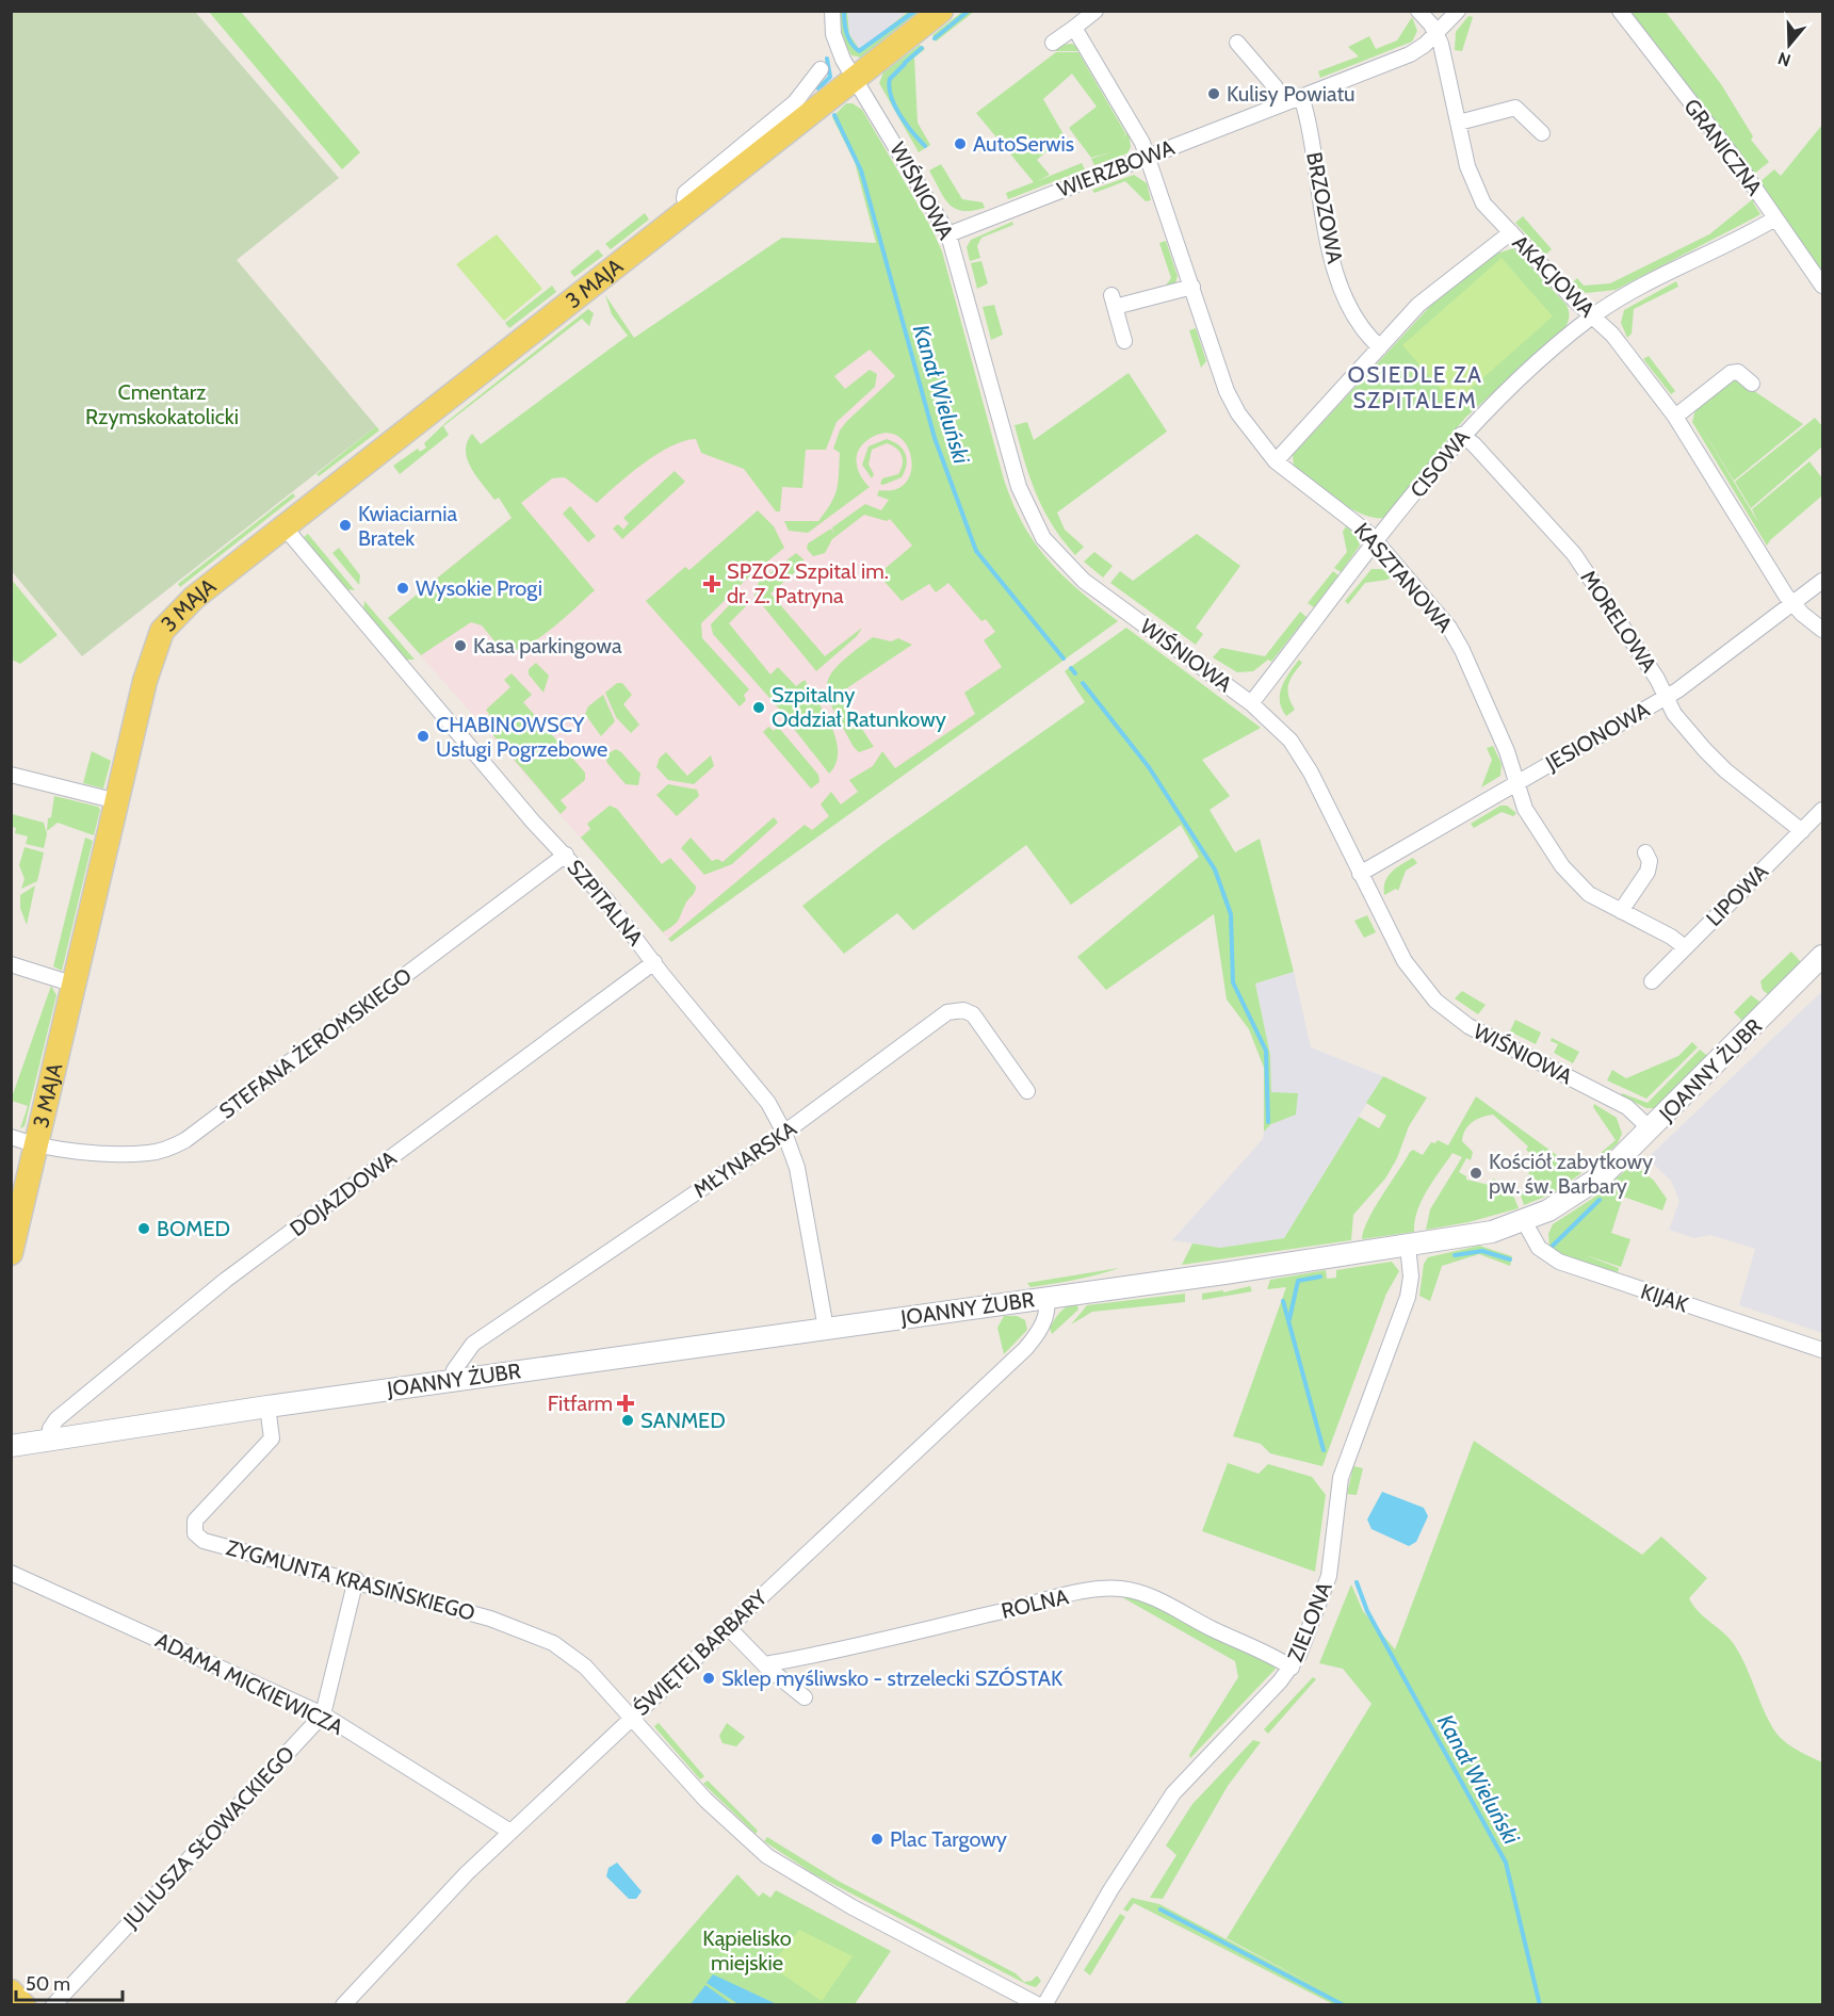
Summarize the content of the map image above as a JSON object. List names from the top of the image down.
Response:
{
  "streets": {
    "main road": ["3 MAJA"],
    "street": [
      "GRANICZNA",
      "WIERZBOWA",
      "WIŚNIOWA",
      "BRZOZOWA",
      "AKACJOWA",
      "CISOWA",
      "KASZTANOWA",
      "MORELOWA",
      "JESIONOWA",
      "LIPOWA",
      "SZPITALNA",
      "STEFANA ŻEROMSKIEGO",
      "JOANNY ŻUBR",
      "MŁYNARSKA",
      "DOJAZDOWA",
      "KIJAK",
      "ZYGMUNTA KRASIŃSKIEGO",
      "ROLNA",
      "ZIELONA",
      "ŚWIĘTEJ BARBARY",
      "ADAMA MICKIEWICZA",
      "JULIUSZA SŁOWACKIEGO"
    ]
  },
  "crossings": [
    ["GRANICZNA", "CISOWA"],
    ["WIERZBOWA", "WIŚNIOWA"],
    ["WIERZBOWA", "BRZOZOWA"],
    ["WIERZBOWA", "AKACJOWA"],
    ["WIERZBOWA", "KASZTANOWA"],
    ["WIŚNIOWA", "3 MAJA"],
    ["WIŚNIOWA", "CISOWA"],
    ["WIŚNIOWA", "JESIONOWA"],
    ["WIŚNIOWA", "JOANNY ŻUBR"],
    ["AKACJOWA", "CISOWA"],
    ["AKACJOWA", "JESIONOWA"],
    ["3 MAJA", "SZPITALNA"],
    ["3 MAJA", "STEFANA ŻEROMSKIEGO"],
    ["CISOWA", "KASZTANOWA"],
    ["CISOWA", "MORELOWA"],
    ["KASZTANOWA", "JESIONOWA"],
    ["KASZTANOWA", "LIPOWA"],
    ["MORELOWA", "JESIONOWA"],
    ["MORELOWA", "LIPOWA"],
    ["SZPITALNA", "STEFANA ŻEROMSKIEGO"],
    ["SZPITALNA", "JOANNY ŻUBR"],
    ["SZPITALNA", "MŁYNARSKA"],
    ["SZPITALNA", "DOJAZDOWA"],
    ["JOANNY ŻUBR", "MŁYNARSKA"],
    ["JOANNY ŻUBR", "DOJAZDOWA"],
    ["JOANNY ŻUBR", "KIJAK"],
    ["JOANNY ŻUBR", "ZYGMUNTA KRASIŃSKIEGO"],
    ["JOANNY ŻUBR", "ZIELONA"],
    ["JOANNY ŻUBR", "ŚWIĘTEJ BARBARY"],
    ["ZYGMUNTA KRASIŃSKIEGO", "ŚWIĘTEJ BARBARY"],
    ["ZYGMUNTA KRASIŃSKIEGO", "JULIUSZA SŁOWACKIEGO"],
    ["ROLNA", "ZIELONA"],
    ["ŚWIĘTEJ BARBARY", "ADAMA MICKIEWICZA"],
    ["ADAMA MICKIEWICZA", "JULIUSZA SŁOWACKIEGO"]
  ],
  "districts": ["OSIEDLE ZA SZPITALEM"],
  "water": ["Kanał Wieluński"],
  "parks": ["Cmentarz Rzymskokatolicki", "Kąpielisko miejskie"],
  "places": {
    "other": [
      "Kulisy Powiatu",
      "AutoSerwis",
      "Kwiaciarnia Bratek",
      "Wysokie Progi",
      "Kasa parkingowa",
      "Szpitalny Oddział Ratunkowy",
      "CHABINOWSCY Usługi Pogrzebowe",
      "Kościół zabytkowy pw. św. Barbary",
      "BOMED",
      "SANMED",
      "Sklep myśliwsko - strzelecki SZÓSTAK",
      "Plac Targowy"
    ],
    "health": ["SPZOZ Szpital im. dr. Z. Patryna", "Fitfarm"]
  },
  "scale_bar": "50 m",
  "north": "bottom"
}
